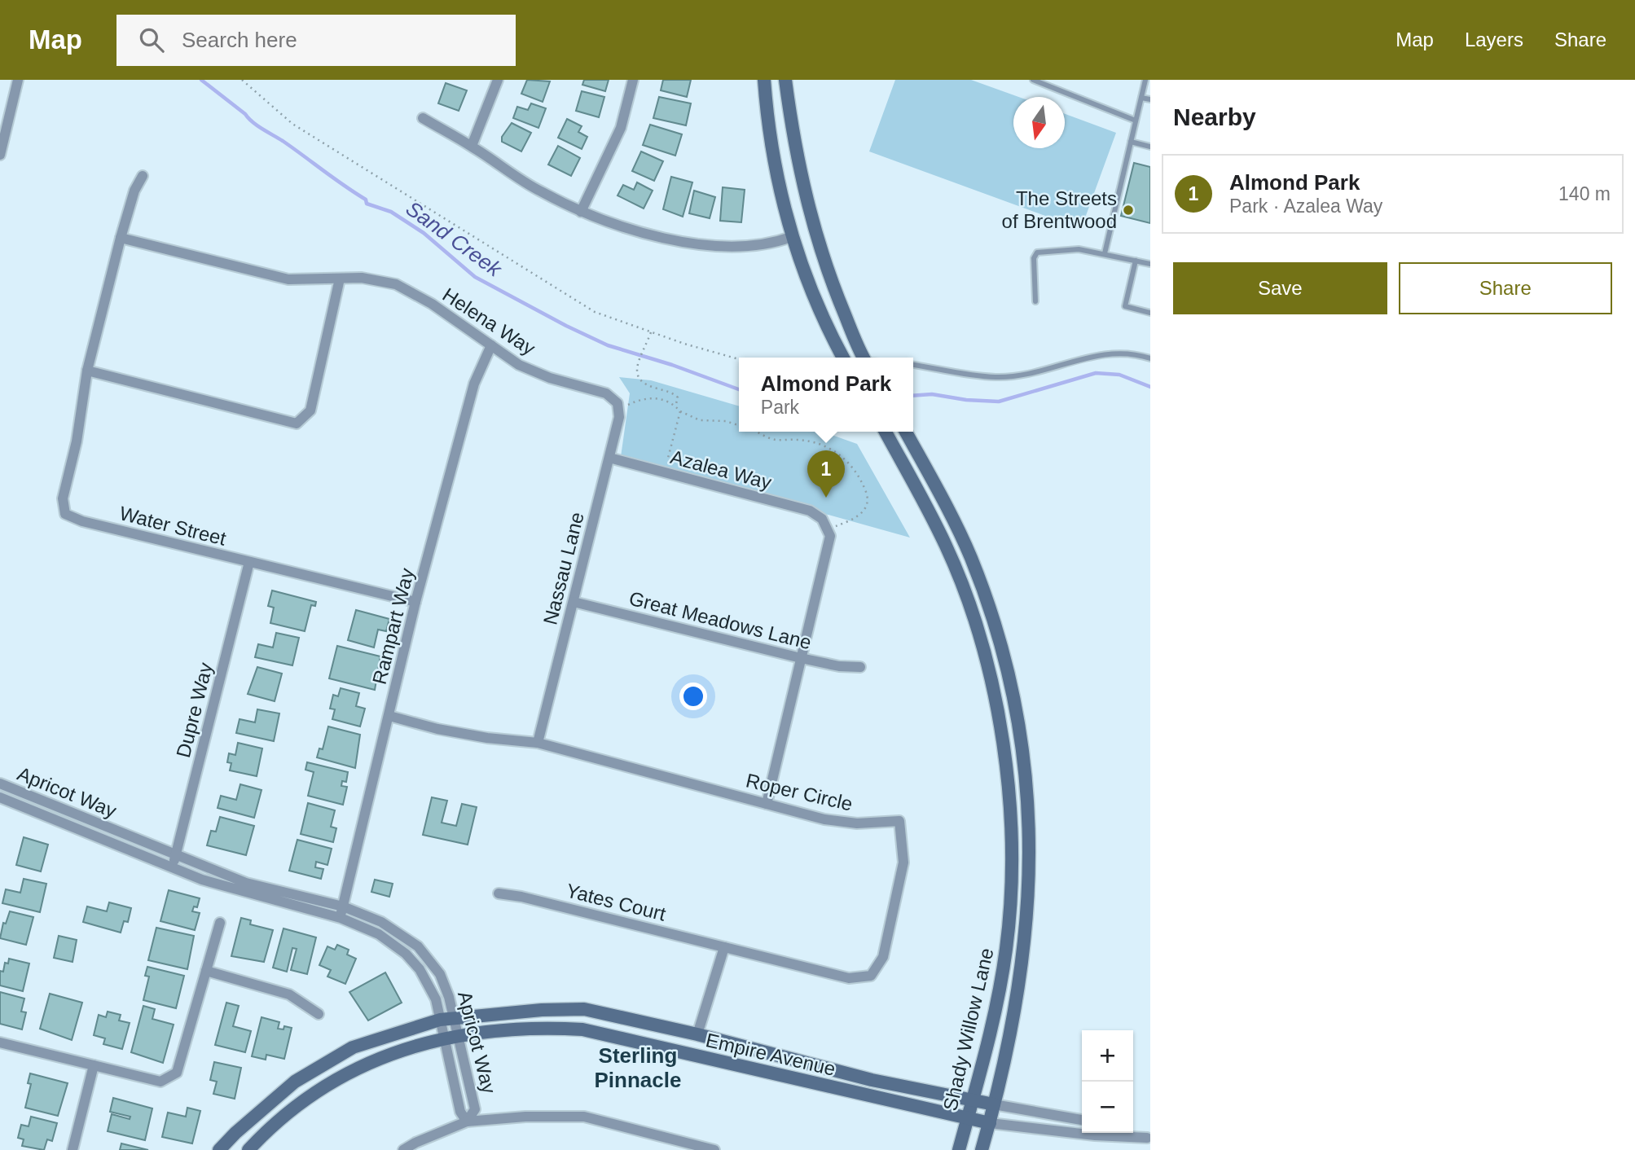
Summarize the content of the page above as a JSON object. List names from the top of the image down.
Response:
{
  "streets": {
    "main road": ["Shady Willow Lane", "Empire Avenue"],
    "street": [
      "Helena Way",
      "Azalea Way",
      "Water Street",
      "Nassau Lane",
      "Great Meadows Lane",
      "Rampart Way",
      "Dupre Way",
      "Apricot Way",
      "Roper Circle",
      "Yates Court"
    ]
  },
  "crossings": [
    ["Helena Way", "Nassau Lane"],
    ["Helena Way", "Rampart Way"],
    ["Azalea Way", "Nassau Lane"],
    ["Water Street", "Rampart Way"],
    ["Water Street", "Dupre Way"],
    ["Nassau Lane", "Great Meadows Lane"],
    ["Nassau Lane", "Roper Circle"],
    ["Rampart Way", "Apricot Way"],
    ["Rampart Way", "Roper Circle"],
    ["Dupre Way", "Apricot Way"],
    ["Apricot Way", "Empire Avenue"],
    ["Roper Circle", "Yates Court"],
    ["Shady Willow Lane", "Empire Avenue"]
  ],
  "districts": ["Sterling Pinnacle"],
  "water": ["Sand Creek"],
  "places": ["The Streets of Brentwood"],
  "north": "bottom",
  "page": {
    "header": "Map",
    "search": "Search here",
    "nav": ["Map", "Layers", "Share"],
    "heading": "Nearby",
    "list": [
      {
        "mark": "1",
        "name": "Almond Park",
        "note": "Park · Azalea Way",
        "value": "140 m"
      }
    ],
    "buttons": ["Save", "Share"],
    "popup": ["Almond Park", "Park"],
    "pins": "1",
    "map_buttons": ["+", "−"]
  }
}
